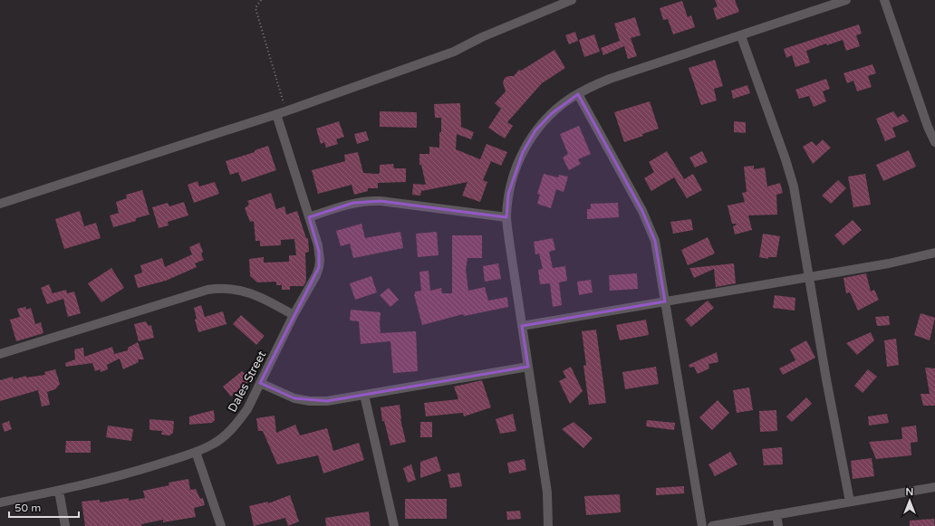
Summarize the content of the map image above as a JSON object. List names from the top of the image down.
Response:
{
  "streets": {
    "street": ["Dales Street"]
  },
  "scale_bar": "50 m",
  "north": "top"
}
